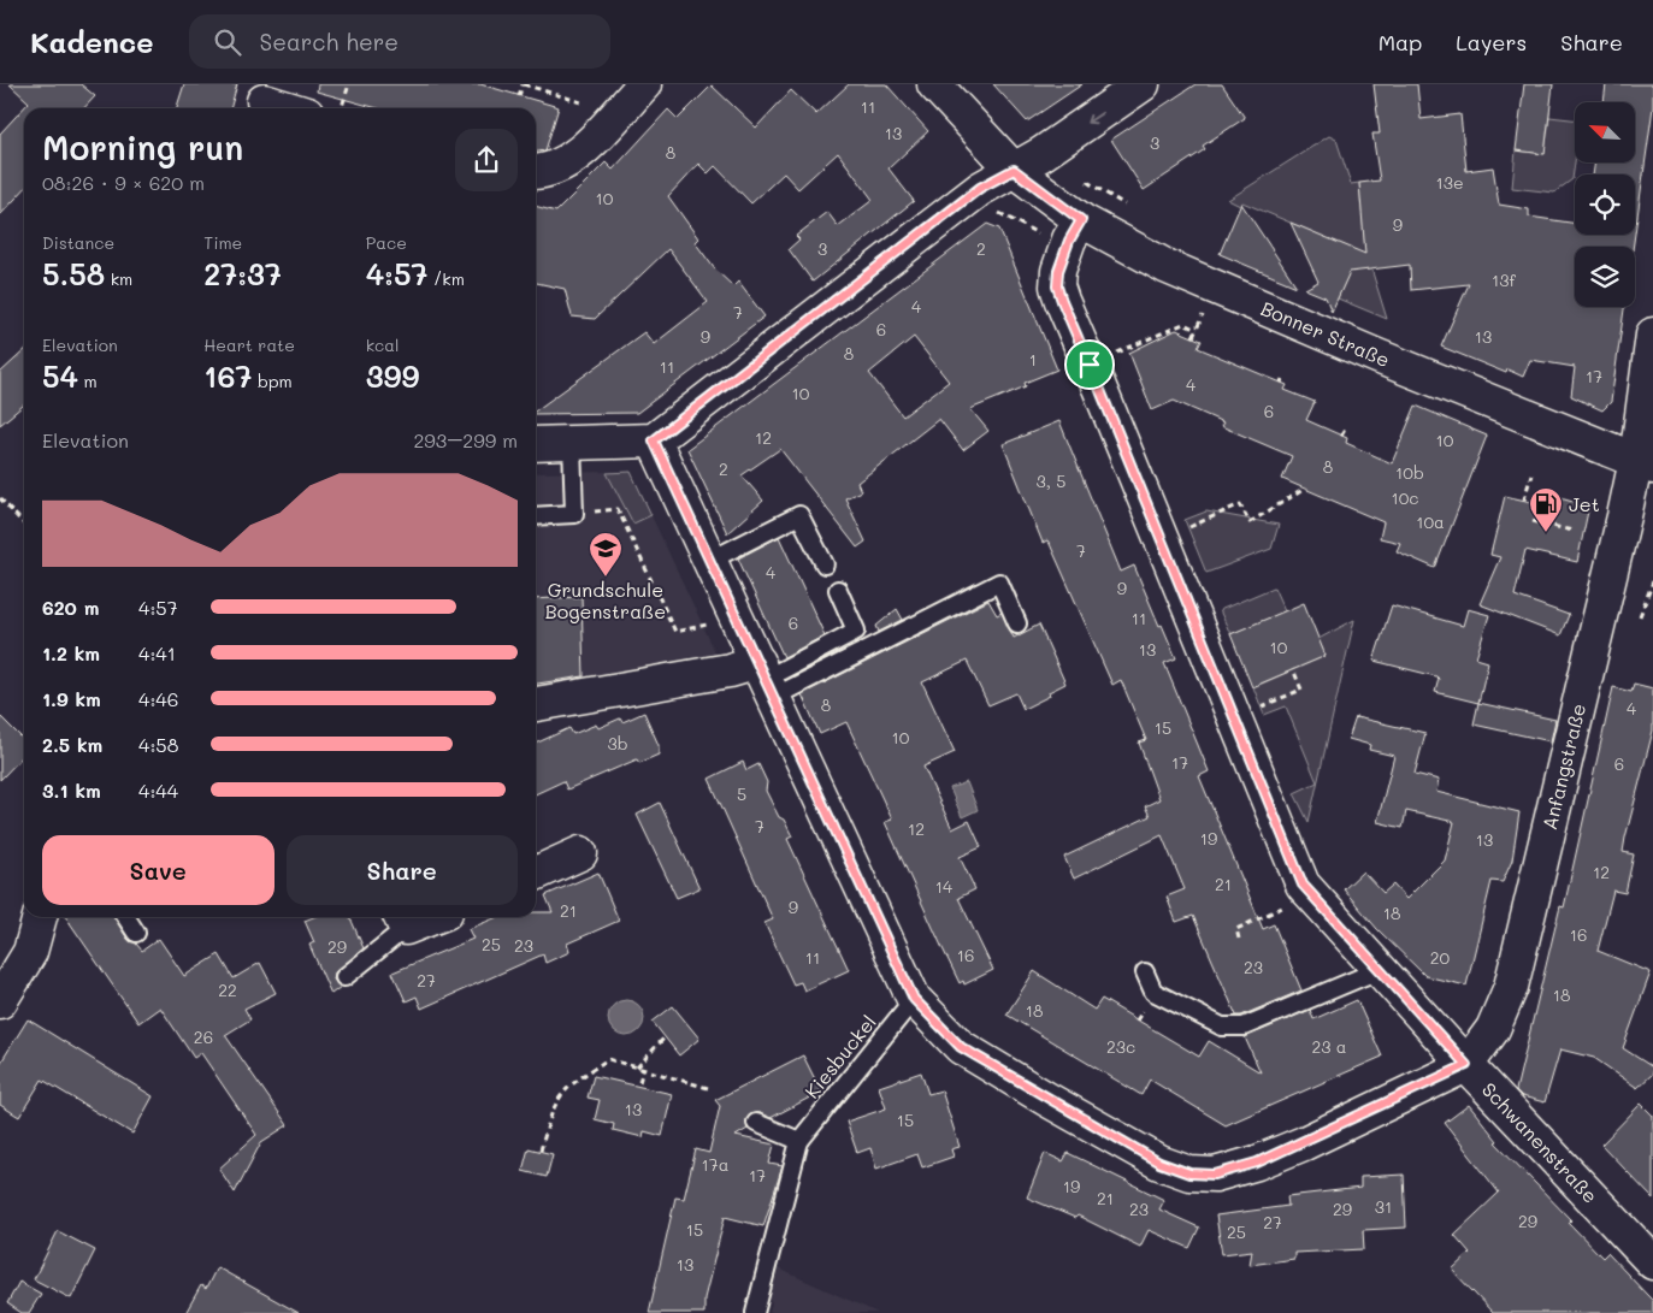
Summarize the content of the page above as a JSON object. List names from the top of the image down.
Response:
{
  "streets": {
    "street": ["Bonner Straße", "Anfangstraße", "Schwanenstraße"],
    "lane": ["Kiesbuckel"]
  },
  "crossings": [
    ["Bonner Straße", "Anfangstraße"],
    ["Bonner Straße", "Schwanenstraße"],
    ["Anfangstraße", "Schwanenstraße"]
  ],
  "places": {
    "fuel station": ["Jet"],
    "school or university": ["Grundschule Bogenstraße"]
  },
  "house_numbers": [
    "11",
    "13",
    "3",
    "8",
    "13e",
    "10",
    "9",
    "3",
    "2",
    "13f",
    "4",
    "7",
    "6",
    "9",
    "13",
    "8",
    "1",
    "11",
    "17",
    "4",
    "10",
    "6",
    "12",
    "10",
    "8",
    "2",
    "10b",
    "3, 5",
    "10c",
    "10a",
    "7",
    "4",
    "9",
    "11",
    "6",
    "10",
    "13",
    "8",
    "4",
    "15",
    "10",
    "3b",
    "17",
    "6",
    "5",
    "7",
    "12",
    "19",
    "13",
    "12",
    "21",
    "14",
    "9",
    "21",
    "18",
    "16",
    "25",
    "23",
    "29",
    "16",
    "11",
    "20",
    "23",
    "27",
    "22",
    "18",
    "18",
    "26",
    "23c",
    "23 a",
    "13",
    "15",
    "17a",
    "17",
    "19",
    "21",
    "31",
    "23",
    "29",
    "29",
    "27",
    "15",
    "25",
    "13"
  ],
  "north": "top left",
  "page": {
    "header": "Kadence",
    "search": "Search here",
    "nav": ["Map", "Layers", "Share"],
    "heading": ["Morning run", "08:26 · 9 × 620 m"],
    "stats": [
      ["Distance", "5.58 km"],
      ["Time", "27:37"],
      ["Pace", "4:57 /km"],
      ["Elevation", "54 m"],
      ["Heart rate", "167 bpm"],
      ["kcal", "399"]
    ],
    "chart": ["Elevation", "293–299 m"],
    "list": [
      {
        "name": "620 m",
        "note": "4:57"
      },
      {
        "name": "1.2 km",
        "note": "4:41"
      },
      {
        "name": "1.9 km",
        "note": "4:46"
      },
      {
        "name": "2.5 km",
        "note": "4:58"
      },
      {
        "name": "3.1 km",
        "note": "4:44"
      }
    ],
    "buttons": ["Save", "Share"]
  }
}
